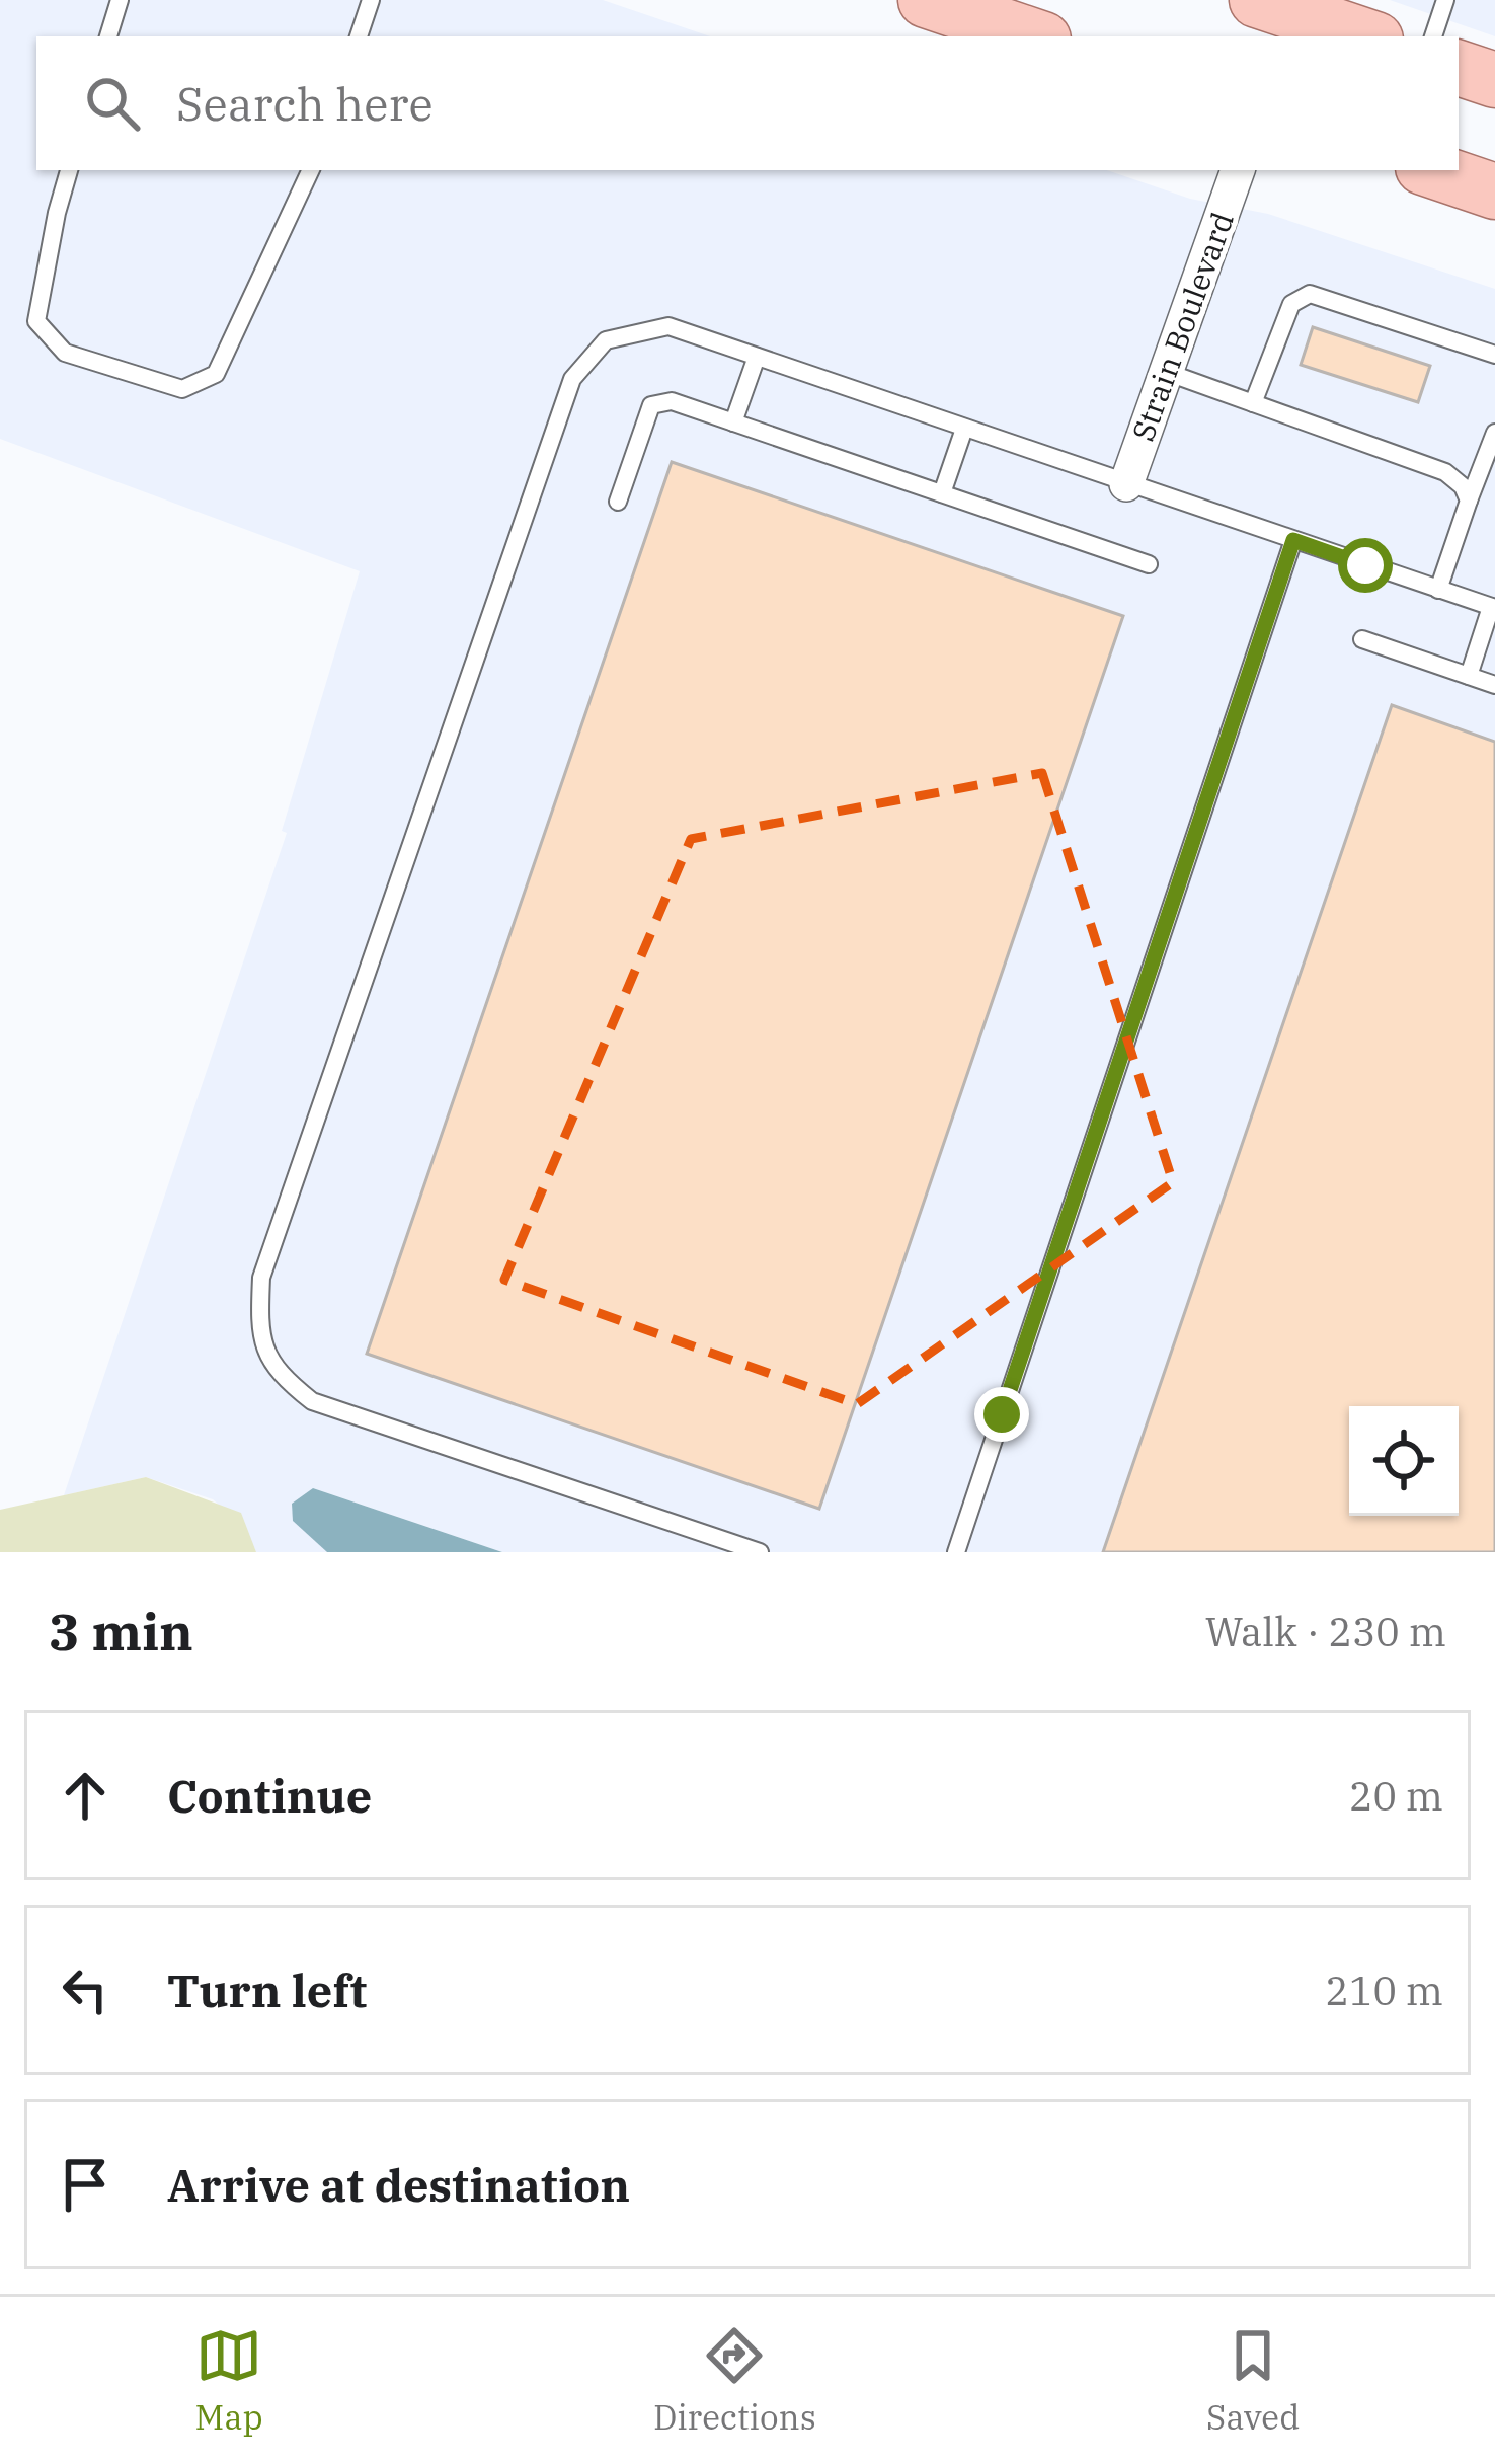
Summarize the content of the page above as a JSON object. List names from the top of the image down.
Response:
{
  "streets": {
    "street": ["Strain Boulevard"]
  },
  "page": {
    "search": "Search here",
    "heading": ["3 min", "Walk · 230 m"],
    "list": [
      ["Continue", "20 m"],
      ["Turn left", "210 m"],
      "Arrive at destination"
    ],
    "nav": ["Map", "Directions", "Saved"]
  }
}
